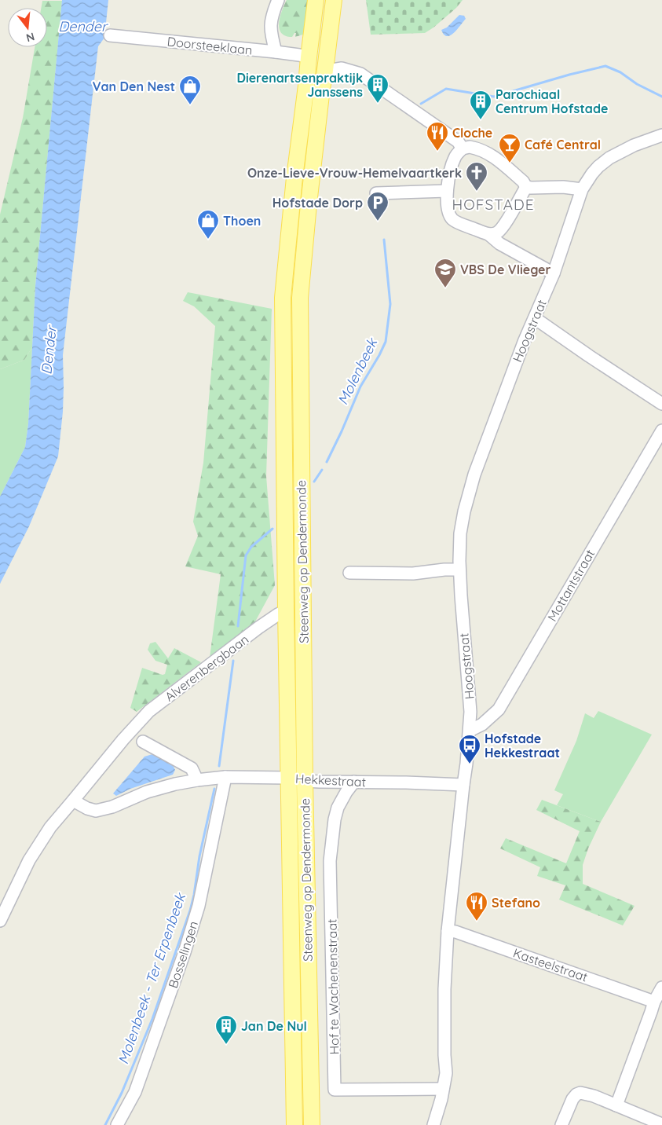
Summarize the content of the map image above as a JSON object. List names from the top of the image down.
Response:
{
  "streets": {
    "main road": ["Steenweg op Dendermonde"],
    "street": [
      "Doorsteeklaan",
      "Hoogstraat",
      "Mottantstraat",
      "Alverenbergbaan",
      "Hekkestraat",
      "Bosselingen",
      "Kasteelstraat",
      "Hof te Wachenenstraat"
    ]
  },
  "crossings": [
    ["Doorsteeklaan", "Steenweg op Dendermonde"],
    ["Hoogstraat", "Mottantstraat"],
    ["Hoogstraat", "Hekkestraat"],
    ["Steenweg op Dendermonde", "Alverenbergbaan"],
    ["Steenweg op Dendermonde", "Hekkestraat"],
    ["Alverenbergbaan", "Hekkestraat"],
    ["Hekkestraat", "Bosselingen"],
    ["Hekkestraat", "Hof te Wachenenstraat"]
  ],
  "districts": ["HOFSTADE"],
  "water": ["Dender", "Molenbeek", "Molenbeek - Ter Erpenbeek"],
  "places": {
    "building": ["Dierenartsenpraktijk Janssens", "Parochiaal Centrum Hofstade", "Jan De Nul"],
    "shop": ["Van Den Nest", "Thoen"],
    "restaurant": ["Cloche", "Stefano"],
    "bar": ["Café Central"],
    "church": ["Onze-Lieve-Vrouw-Hemelvaartkerk"],
    "parking": ["Hofstade Dorp"],
    "school or university": ["VBS De Vlieger"],
    "bus stop": ["Hofstade Hekkestraat"]
  },
  "north": "bottom"
}
